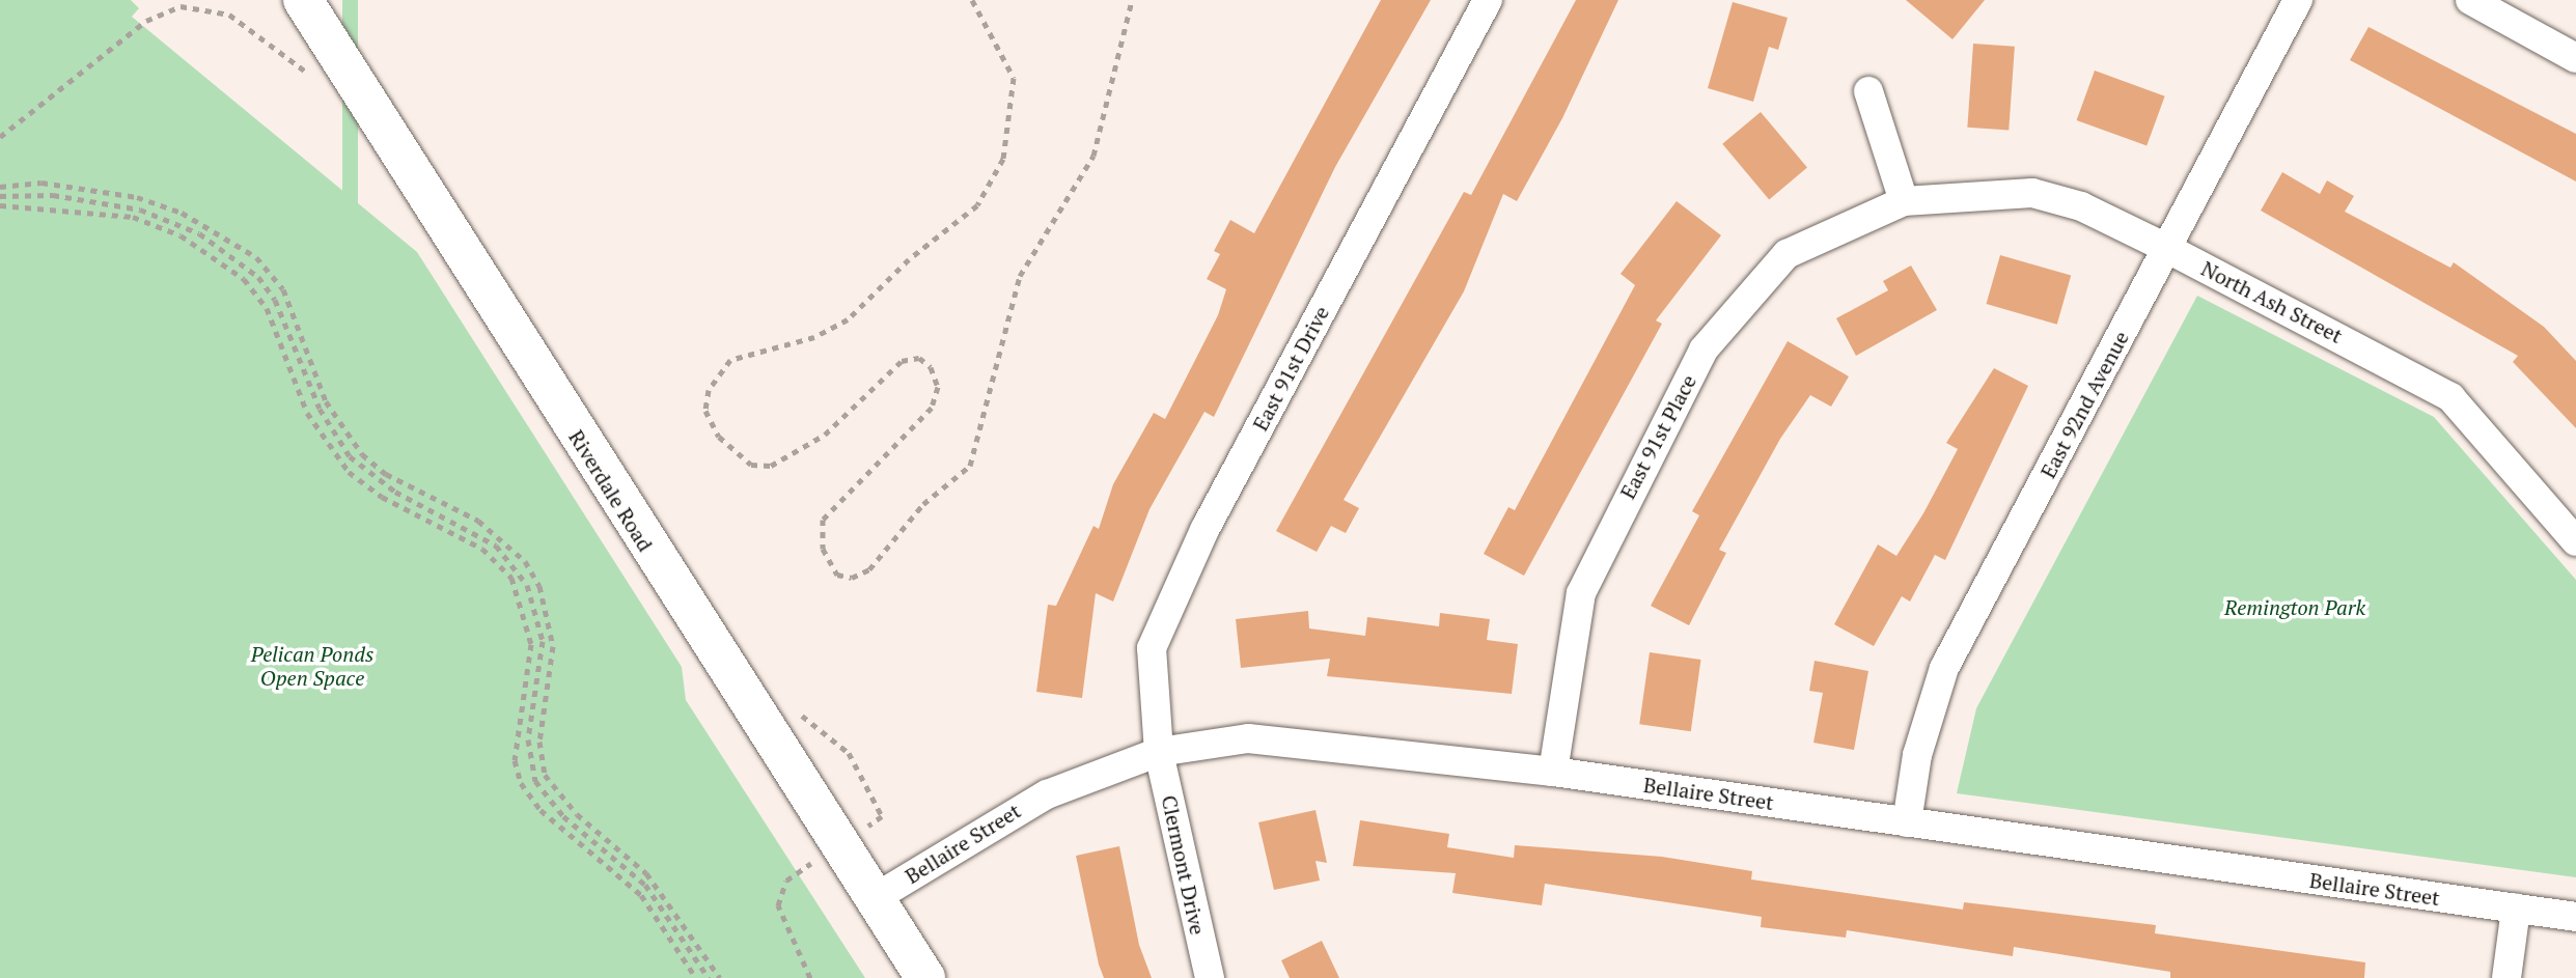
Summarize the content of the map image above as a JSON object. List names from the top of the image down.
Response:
{
  "streets": {
    "street": [
      "North Ash Street",
      "East 91st Drive",
      "East 92nd Avenue",
      "East 91st Place",
      "Riverdale Road",
      "Bellaire Street",
      "Clermont Drive"
    ]
  },
  "crossings": [
    ["North Ash Street", "East 92nd Avenue"],
    ["North Ash Street", "East 91st Place"],
    ["East 91st Drive", "Bellaire Street"],
    ["East 91st Drive", "Clermont Drive"],
    ["East 92nd Avenue", "Bellaire Street"],
    ["East 91st Place", "Bellaire Street"],
    ["Riverdale Road", "Bellaire Street"],
    ["Bellaire Street", "Clermont Drive"]
  ],
  "parks": ["Remington Park", "Pelican Ponds Open Space"]
}
